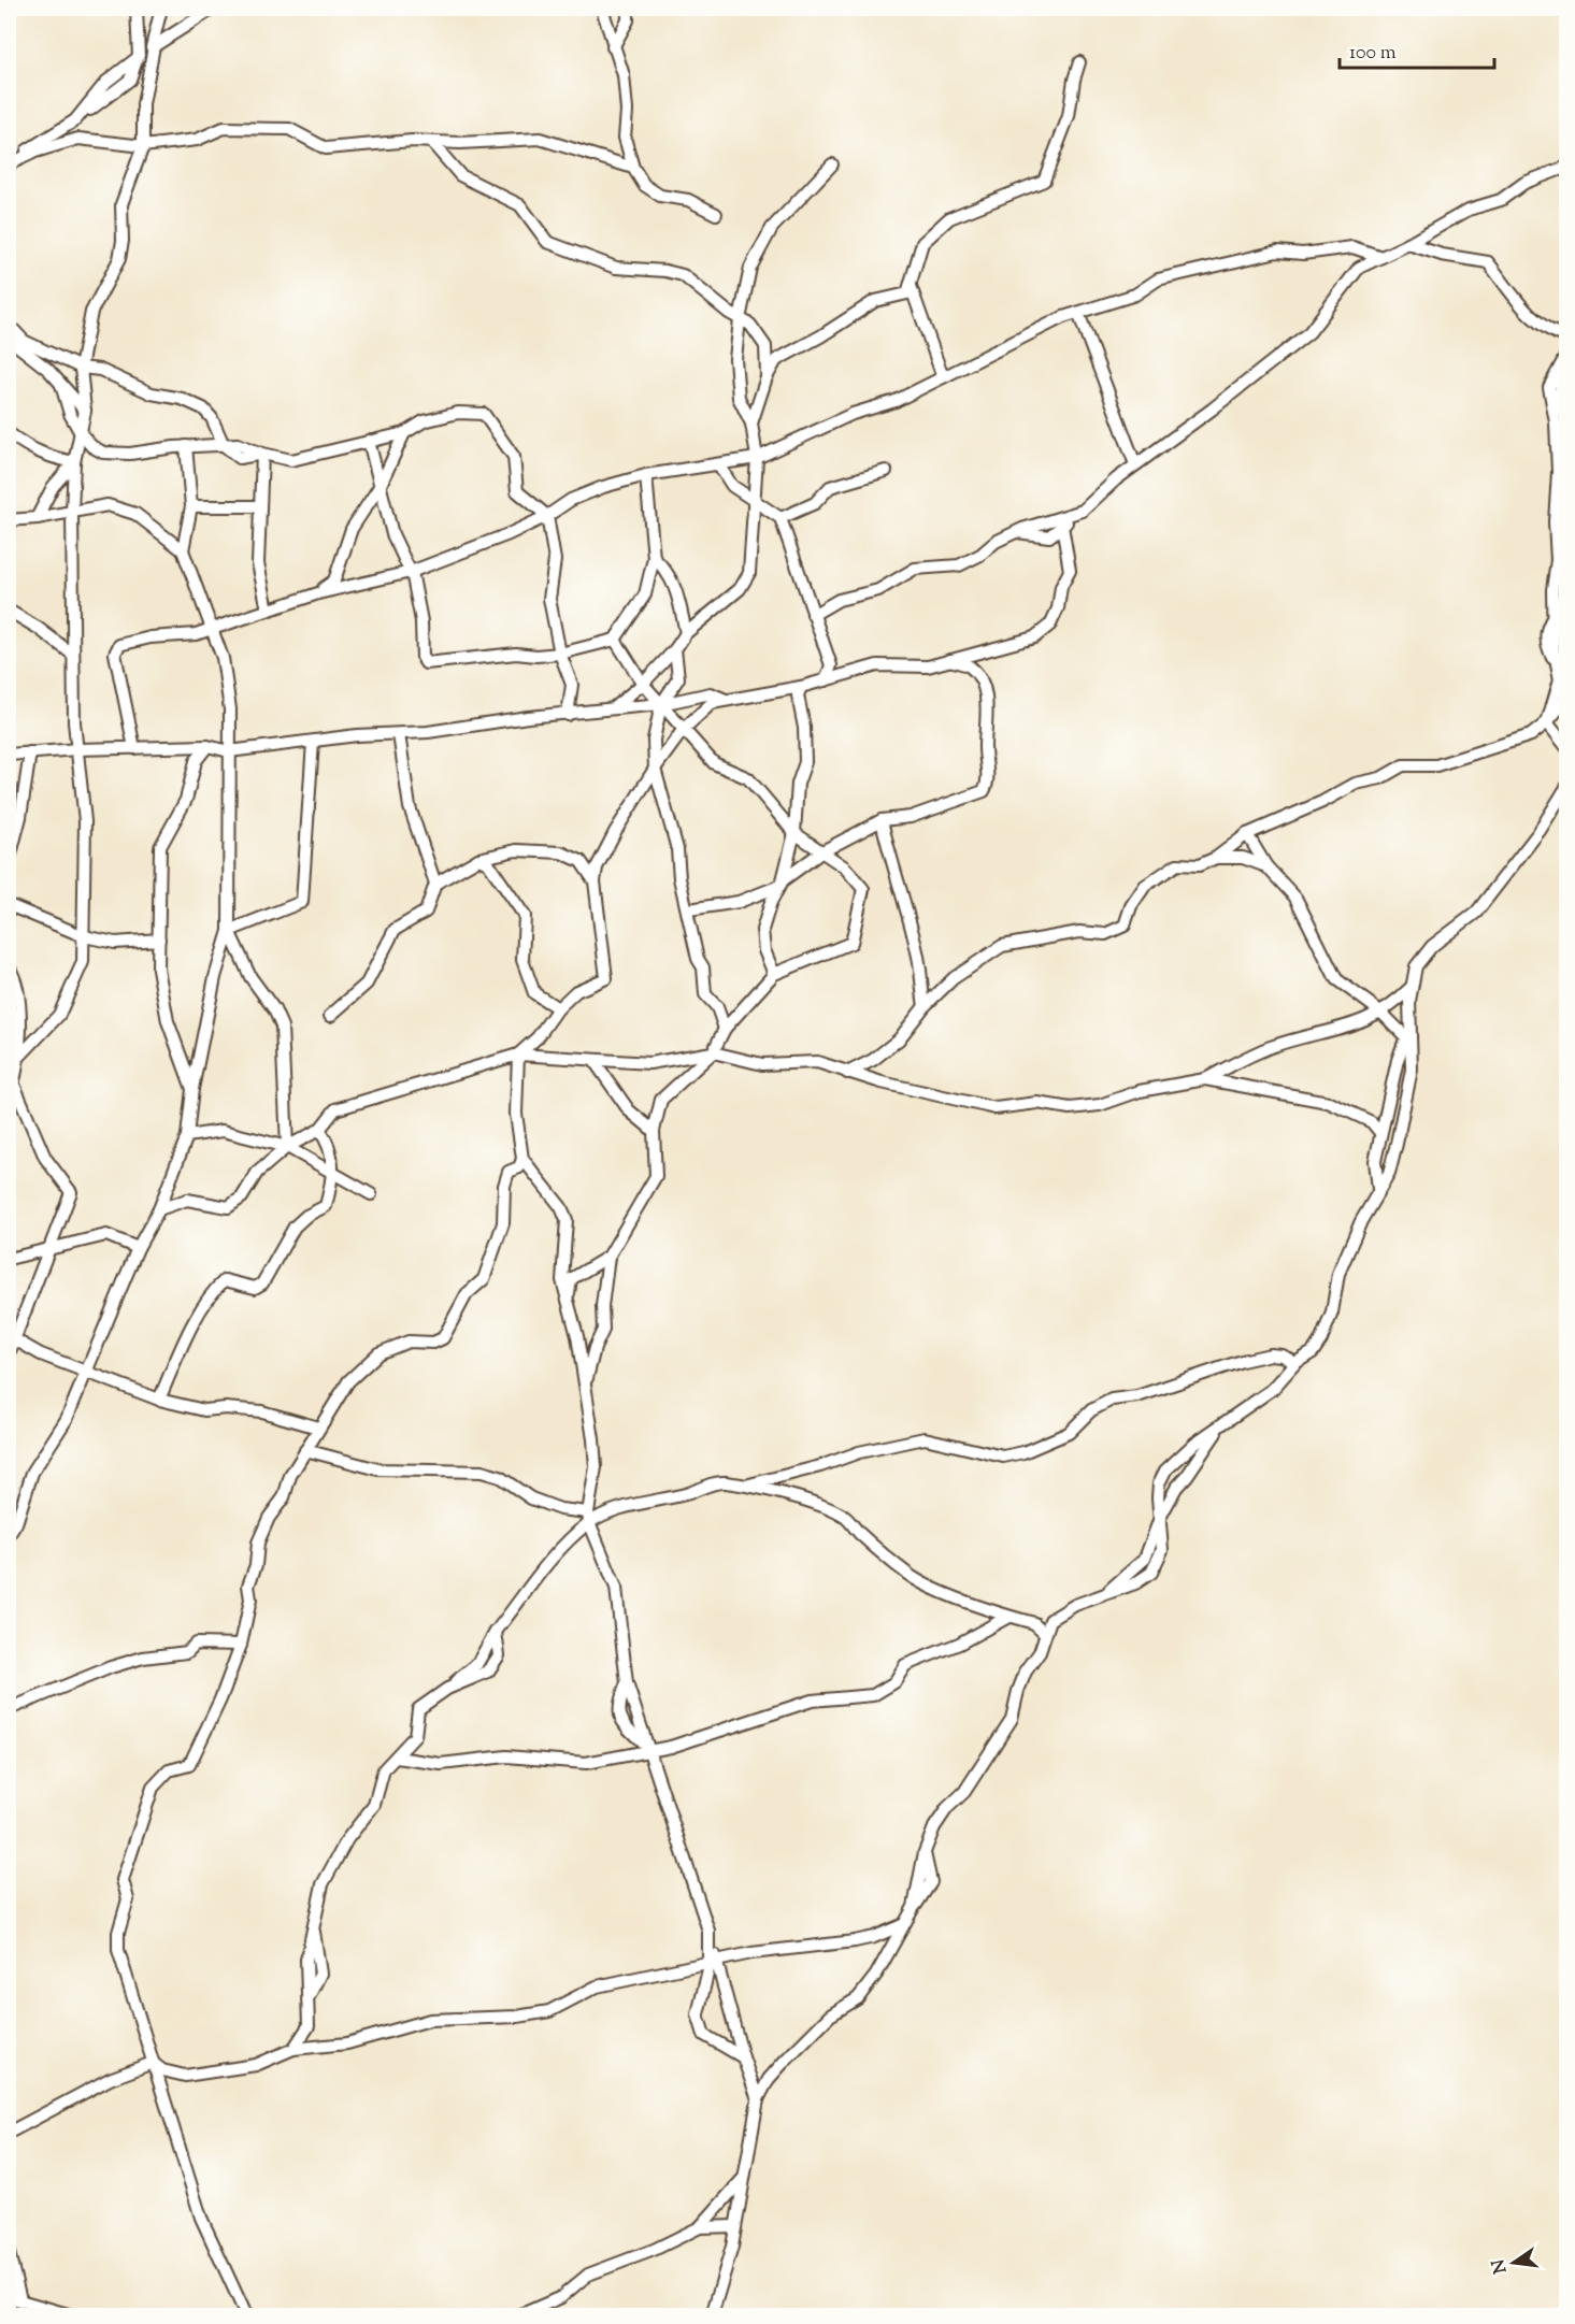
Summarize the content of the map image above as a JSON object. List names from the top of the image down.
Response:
{
  "scale_bar": "100 m",
  "north": "left"
}
